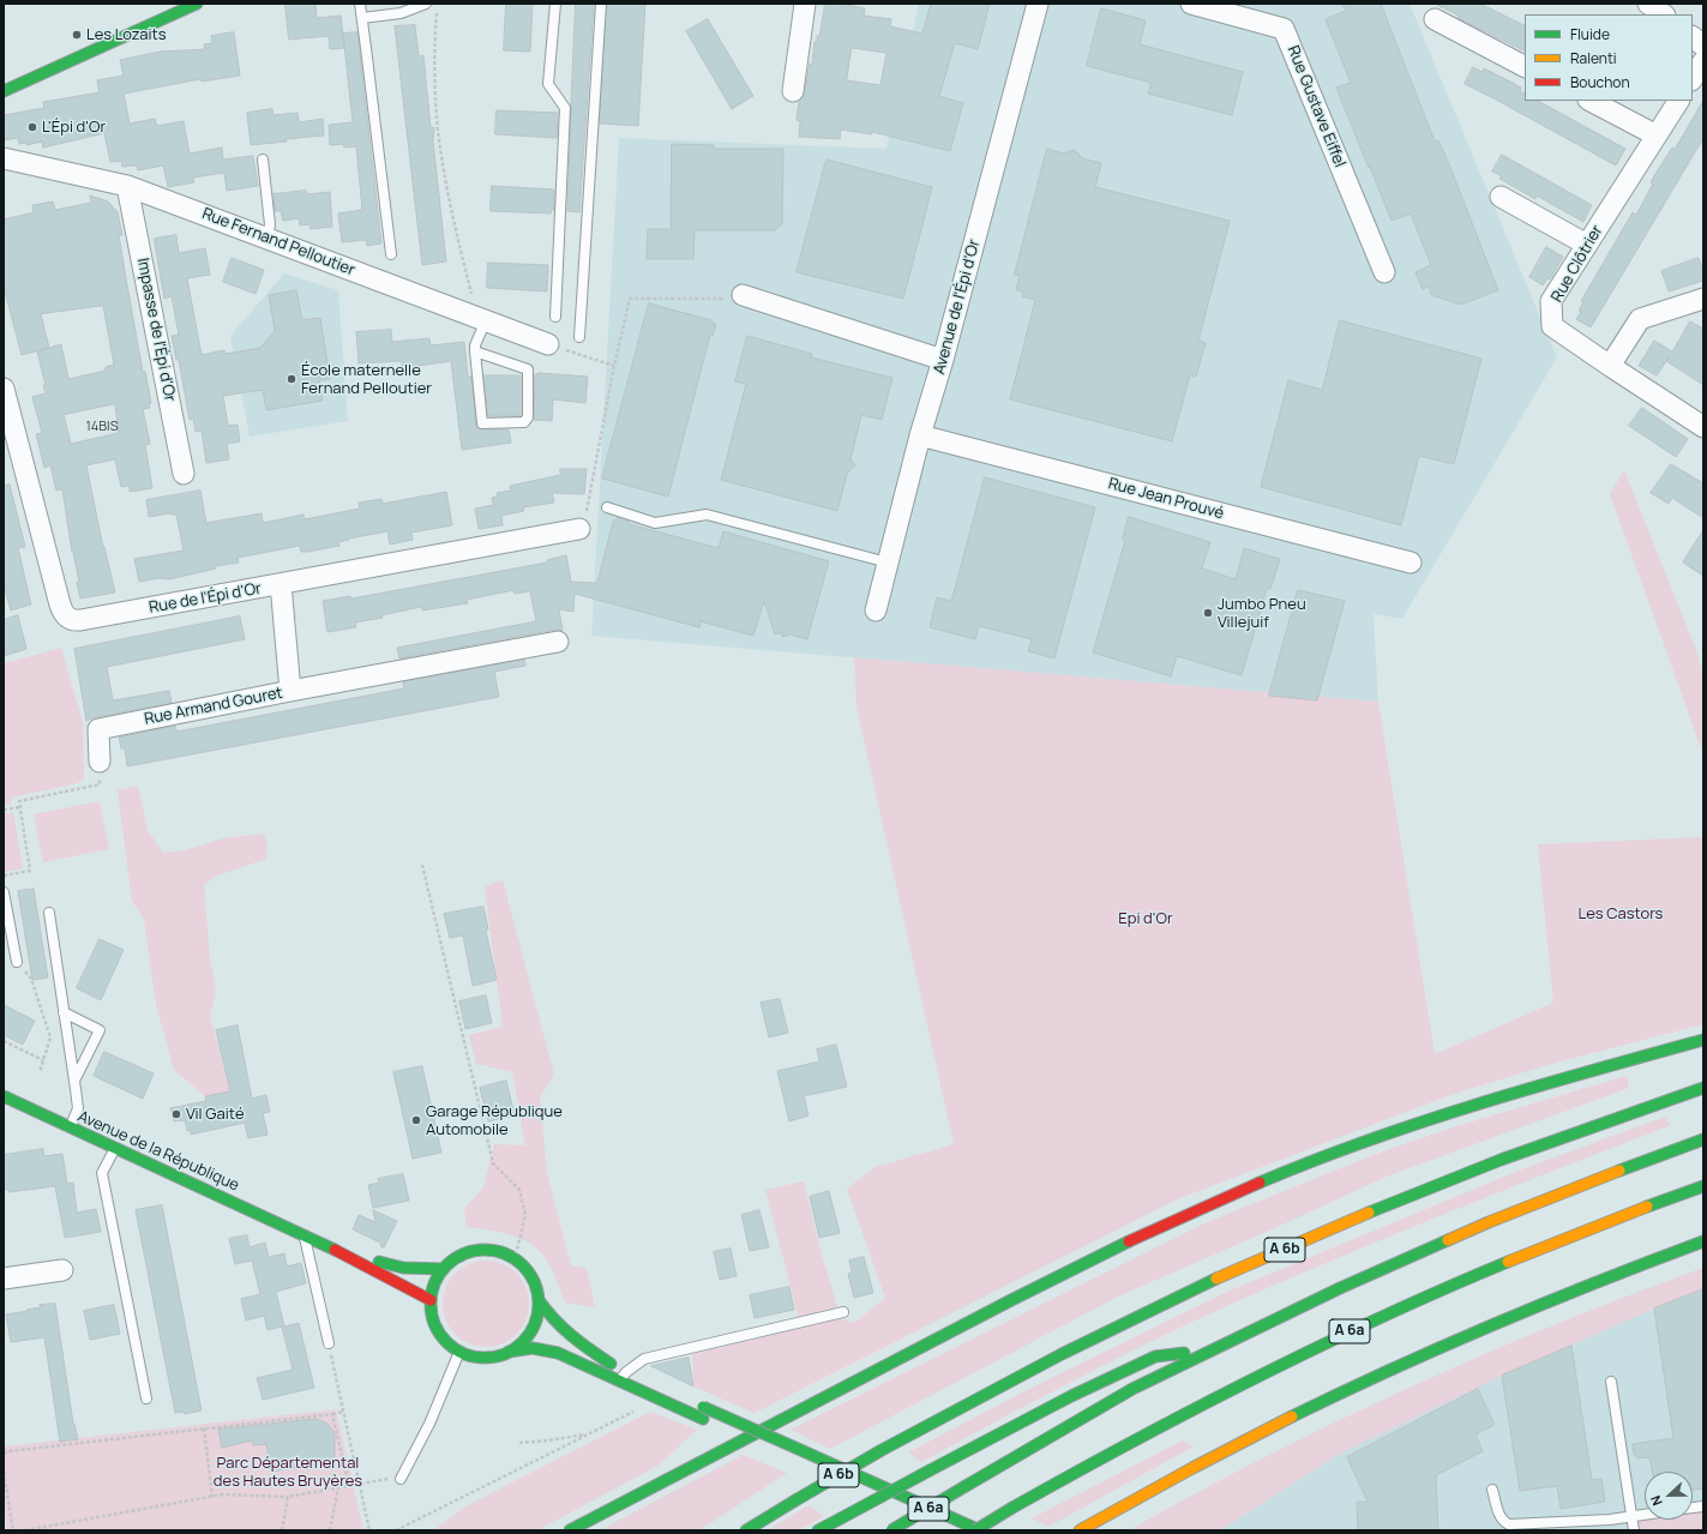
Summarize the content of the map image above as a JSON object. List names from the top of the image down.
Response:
{
  "streets": {
    "main road": ["Avenue de la République", "A 6b", "A 6a"],
    "street": [
      "Rue Gustave Eiffel",
      "Rue Fernand Pelloutier",
      "Rue Clôtrier",
      "Avenue de l'Épi d'Or",
      "Impasse de l'Épi d'Or",
      "Rue Jean Prouvé",
      "Rue de l'Épi d'Or",
      "Rue Armand Gouret"
    ]
  },
  "crossings": [
    ["Rue Fernand Pelloutier", "Impasse de l'Épi d'Or"],
    ["Avenue de l'Épi d'Or", "Rue Jean Prouvé"]
  ],
  "parks": ["Les Castors", "Epi d'Or", "Parc Départemental des Hautes Bruyères"],
  "places": [
    "Les Lozaits",
    "L'Épi d'Or",
    "École maternelle Fernand Pelloutier",
    "Jumbo Pneu Villejuif",
    "Vil Gaité",
    "Garage République Automobile"
  ],
  "house_numbers": ["14BIS"],
  "legend": ["Fluide", "Ralenti", "Bouchon"],
  "north": "left"
}
